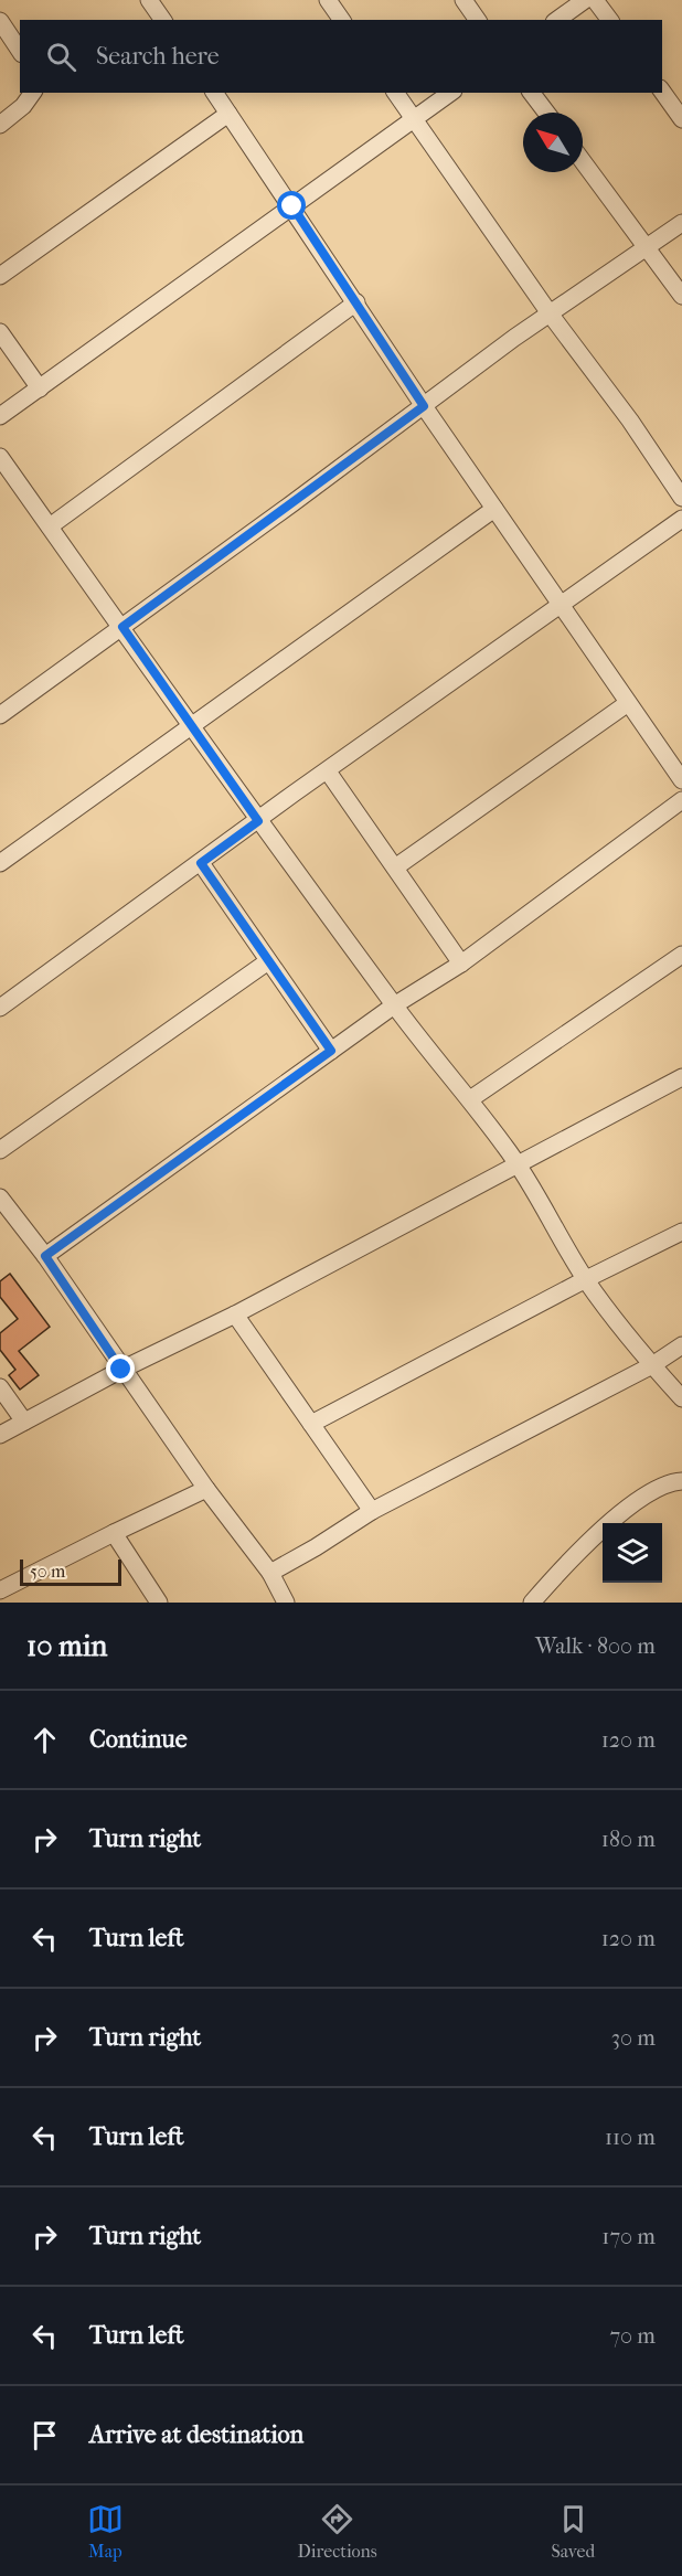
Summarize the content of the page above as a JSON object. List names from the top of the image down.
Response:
{
  "scale_bar": "50 m",
  "north": "top left",
  "page": {
    "search": "Search here",
    "scale": "50 m",
    "heading": ["10 min", "Walk · 800 m"],
    "list": [
      ["Continue", "120 m"],
      ["Turn right", "180 m"],
      ["Turn left", "120 m"],
      ["Turn right", "30 m"],
      ["Turn left", "110 m"],
      ["Turn right", "170 m"],
      ["Turn left", "70 m"],
      "Arrive at destination"
    ],
    "nav": ["Map", "Directions", "Saved"]
  }
}
